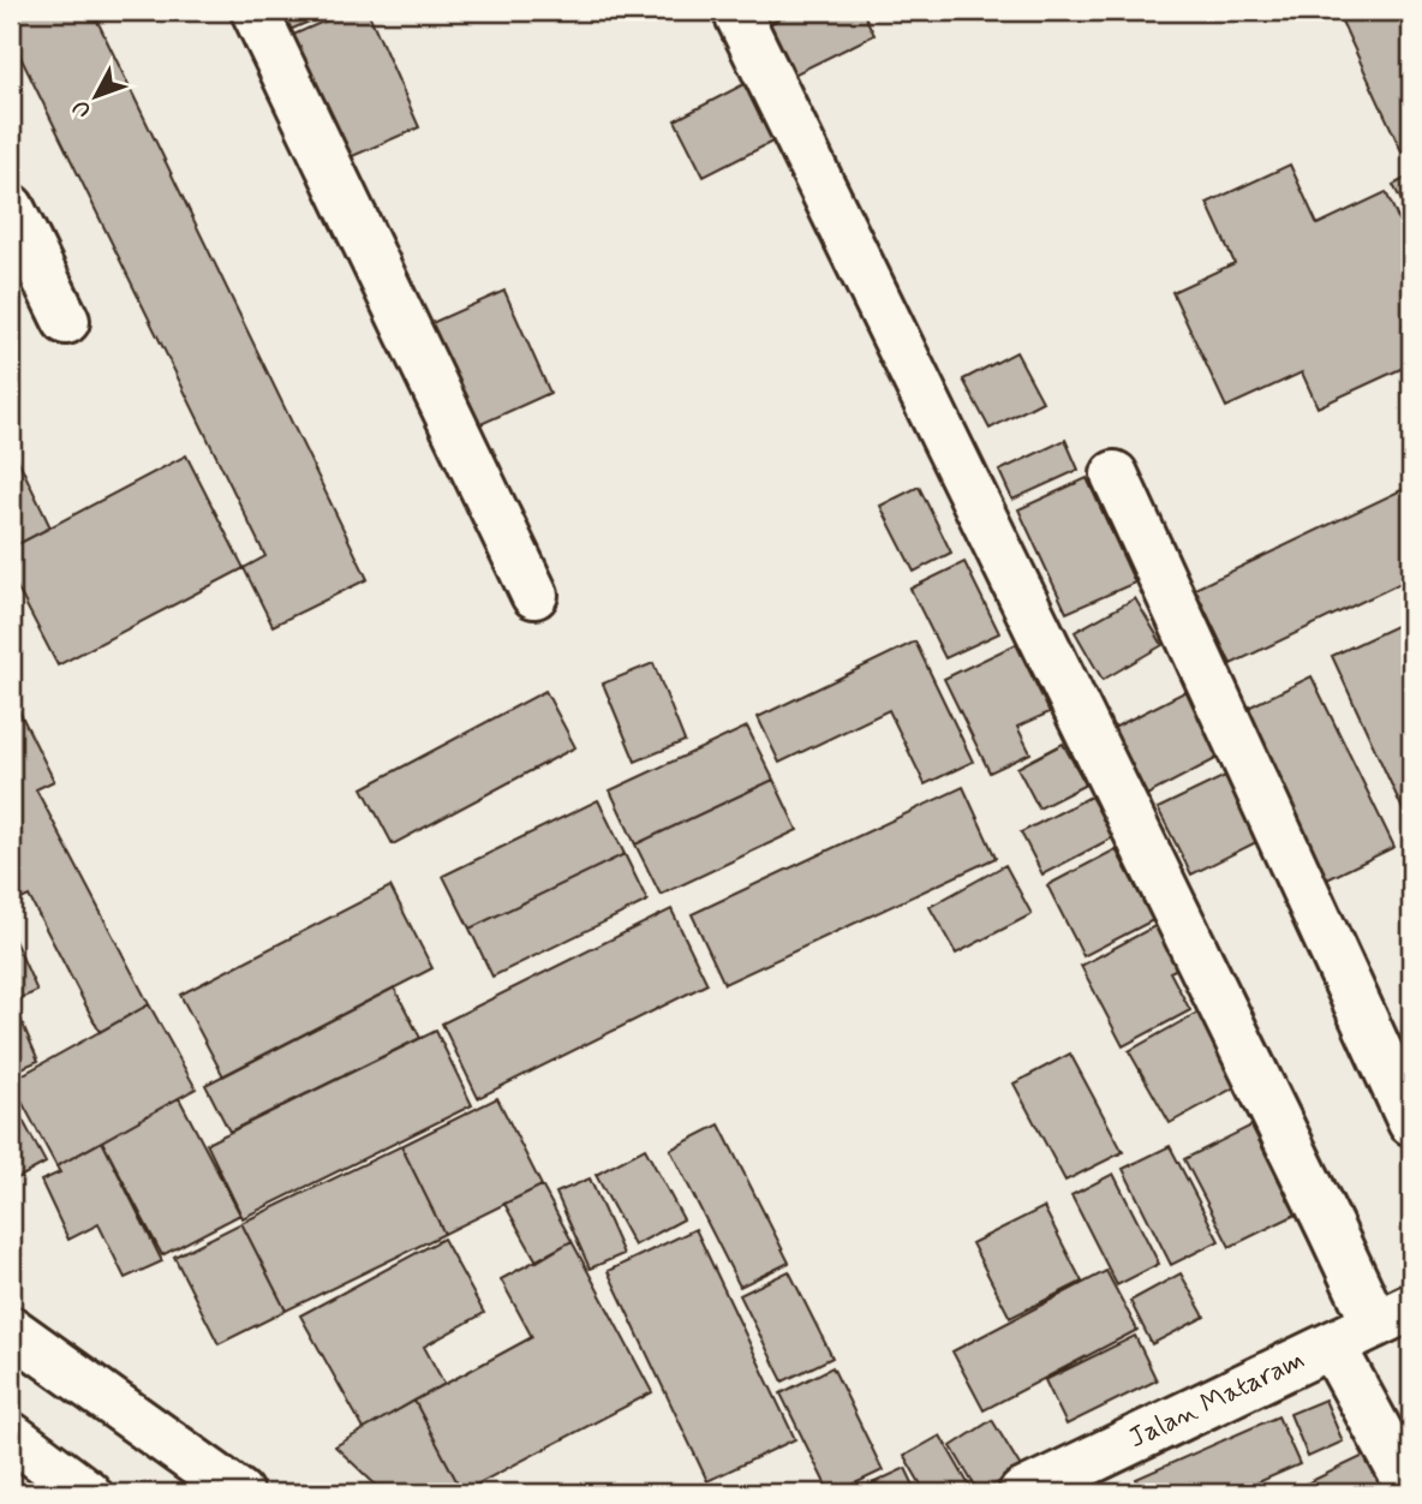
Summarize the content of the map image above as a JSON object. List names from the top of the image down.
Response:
{
  "streets": {
    "main road": ["Jalan Mataram"]
  },
  "north": "bottom left"
}
